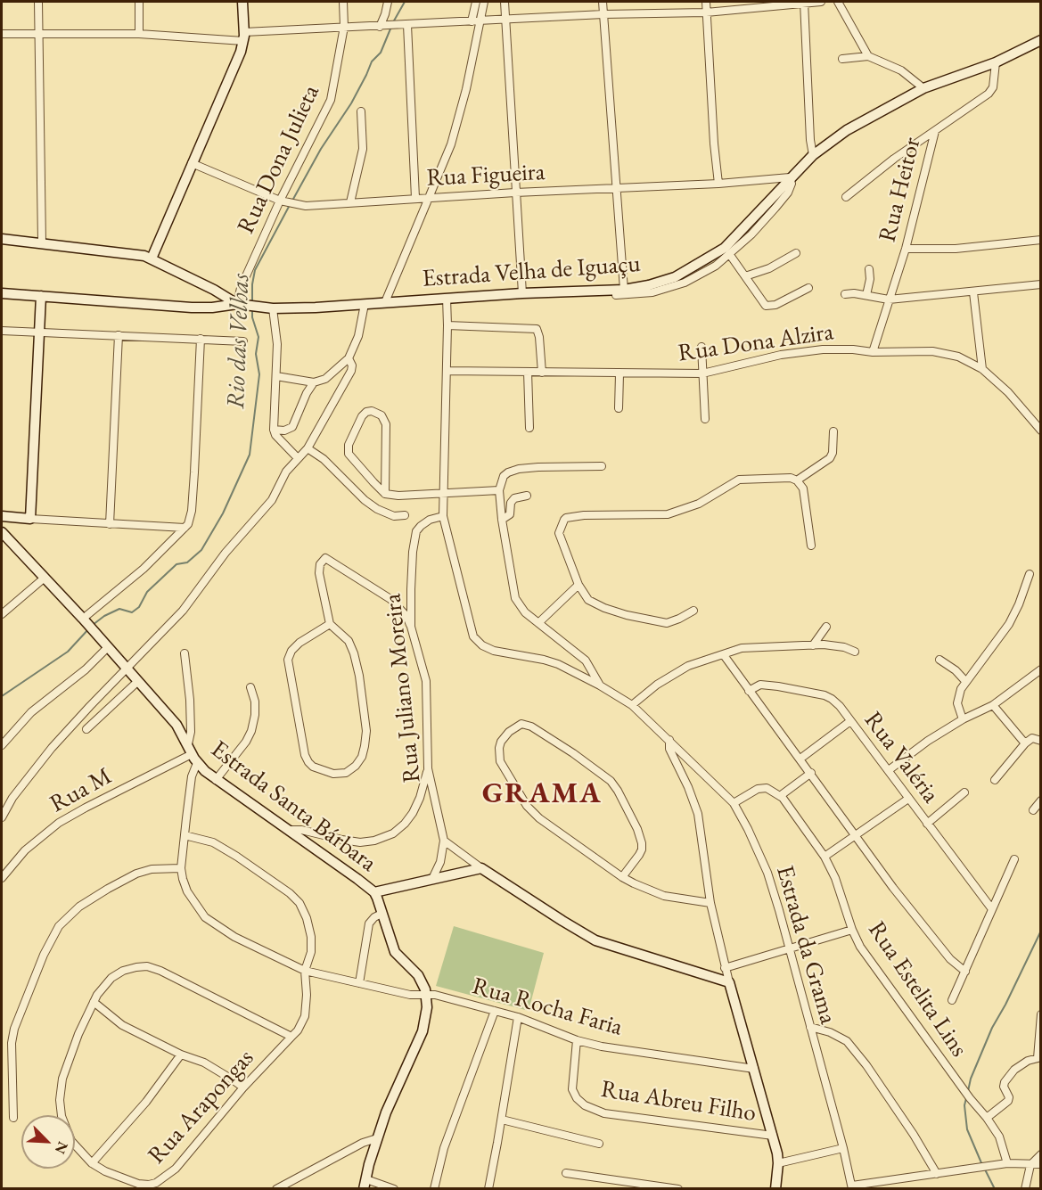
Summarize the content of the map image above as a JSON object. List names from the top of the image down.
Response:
{
  "streets": {
    "street": [
      "Rua Dona Julieta",
      "Rua Figueira",
      "Rua Heitor",
      "Estrada Velha de Iguaçu",
      "Rua Dona Alzira",
      "Rua Juliano Moreira",
      "Rua Valéria",
      "Rua M",
      "Estrada Santa Bárbara",
      "Estrada da Grama",
      "Rua Estelita Lins",
      "Rua Rocha Faria",
      "Rua Abreu Filho",
      "Rua Arapongas"
    ]
  },
  "crossings": [
    ["Rua Dona Julieta", "Rua Figueira"],
    ["Rua Dona Julieta", "Estrada Velha de Iguaçu"],
    ["Rua Figueira", "Estrada Velha de Iguaçu"],
    ["Rua Heitor", "Estrada Velha de Iguaçu"],
    ["Rua Heitor", "Rua Dona Alzira"],
    ["Estrada Velha de Iguaçu", "Estrada da Grama"],
    ["Rua Dona Alzira", "Estrada da Grama"],
    ["Rua Juliano Moreira", "Estrada da Grama"],
    ["Rua M", "Estrada Santa Bárbara"],
    ["Estrada Santa Bárbara", "Rua Rocha Faria"],
    ["Rua Rocha Faria", "Rua Abreu Filho"],
    ["Rua Rocha Faria", "Rua Arapongas"]
  ],
  "districts": ["GRAMA"],
  "water": ["Rio das Velhas"],
  "north": "bottom right"
}
